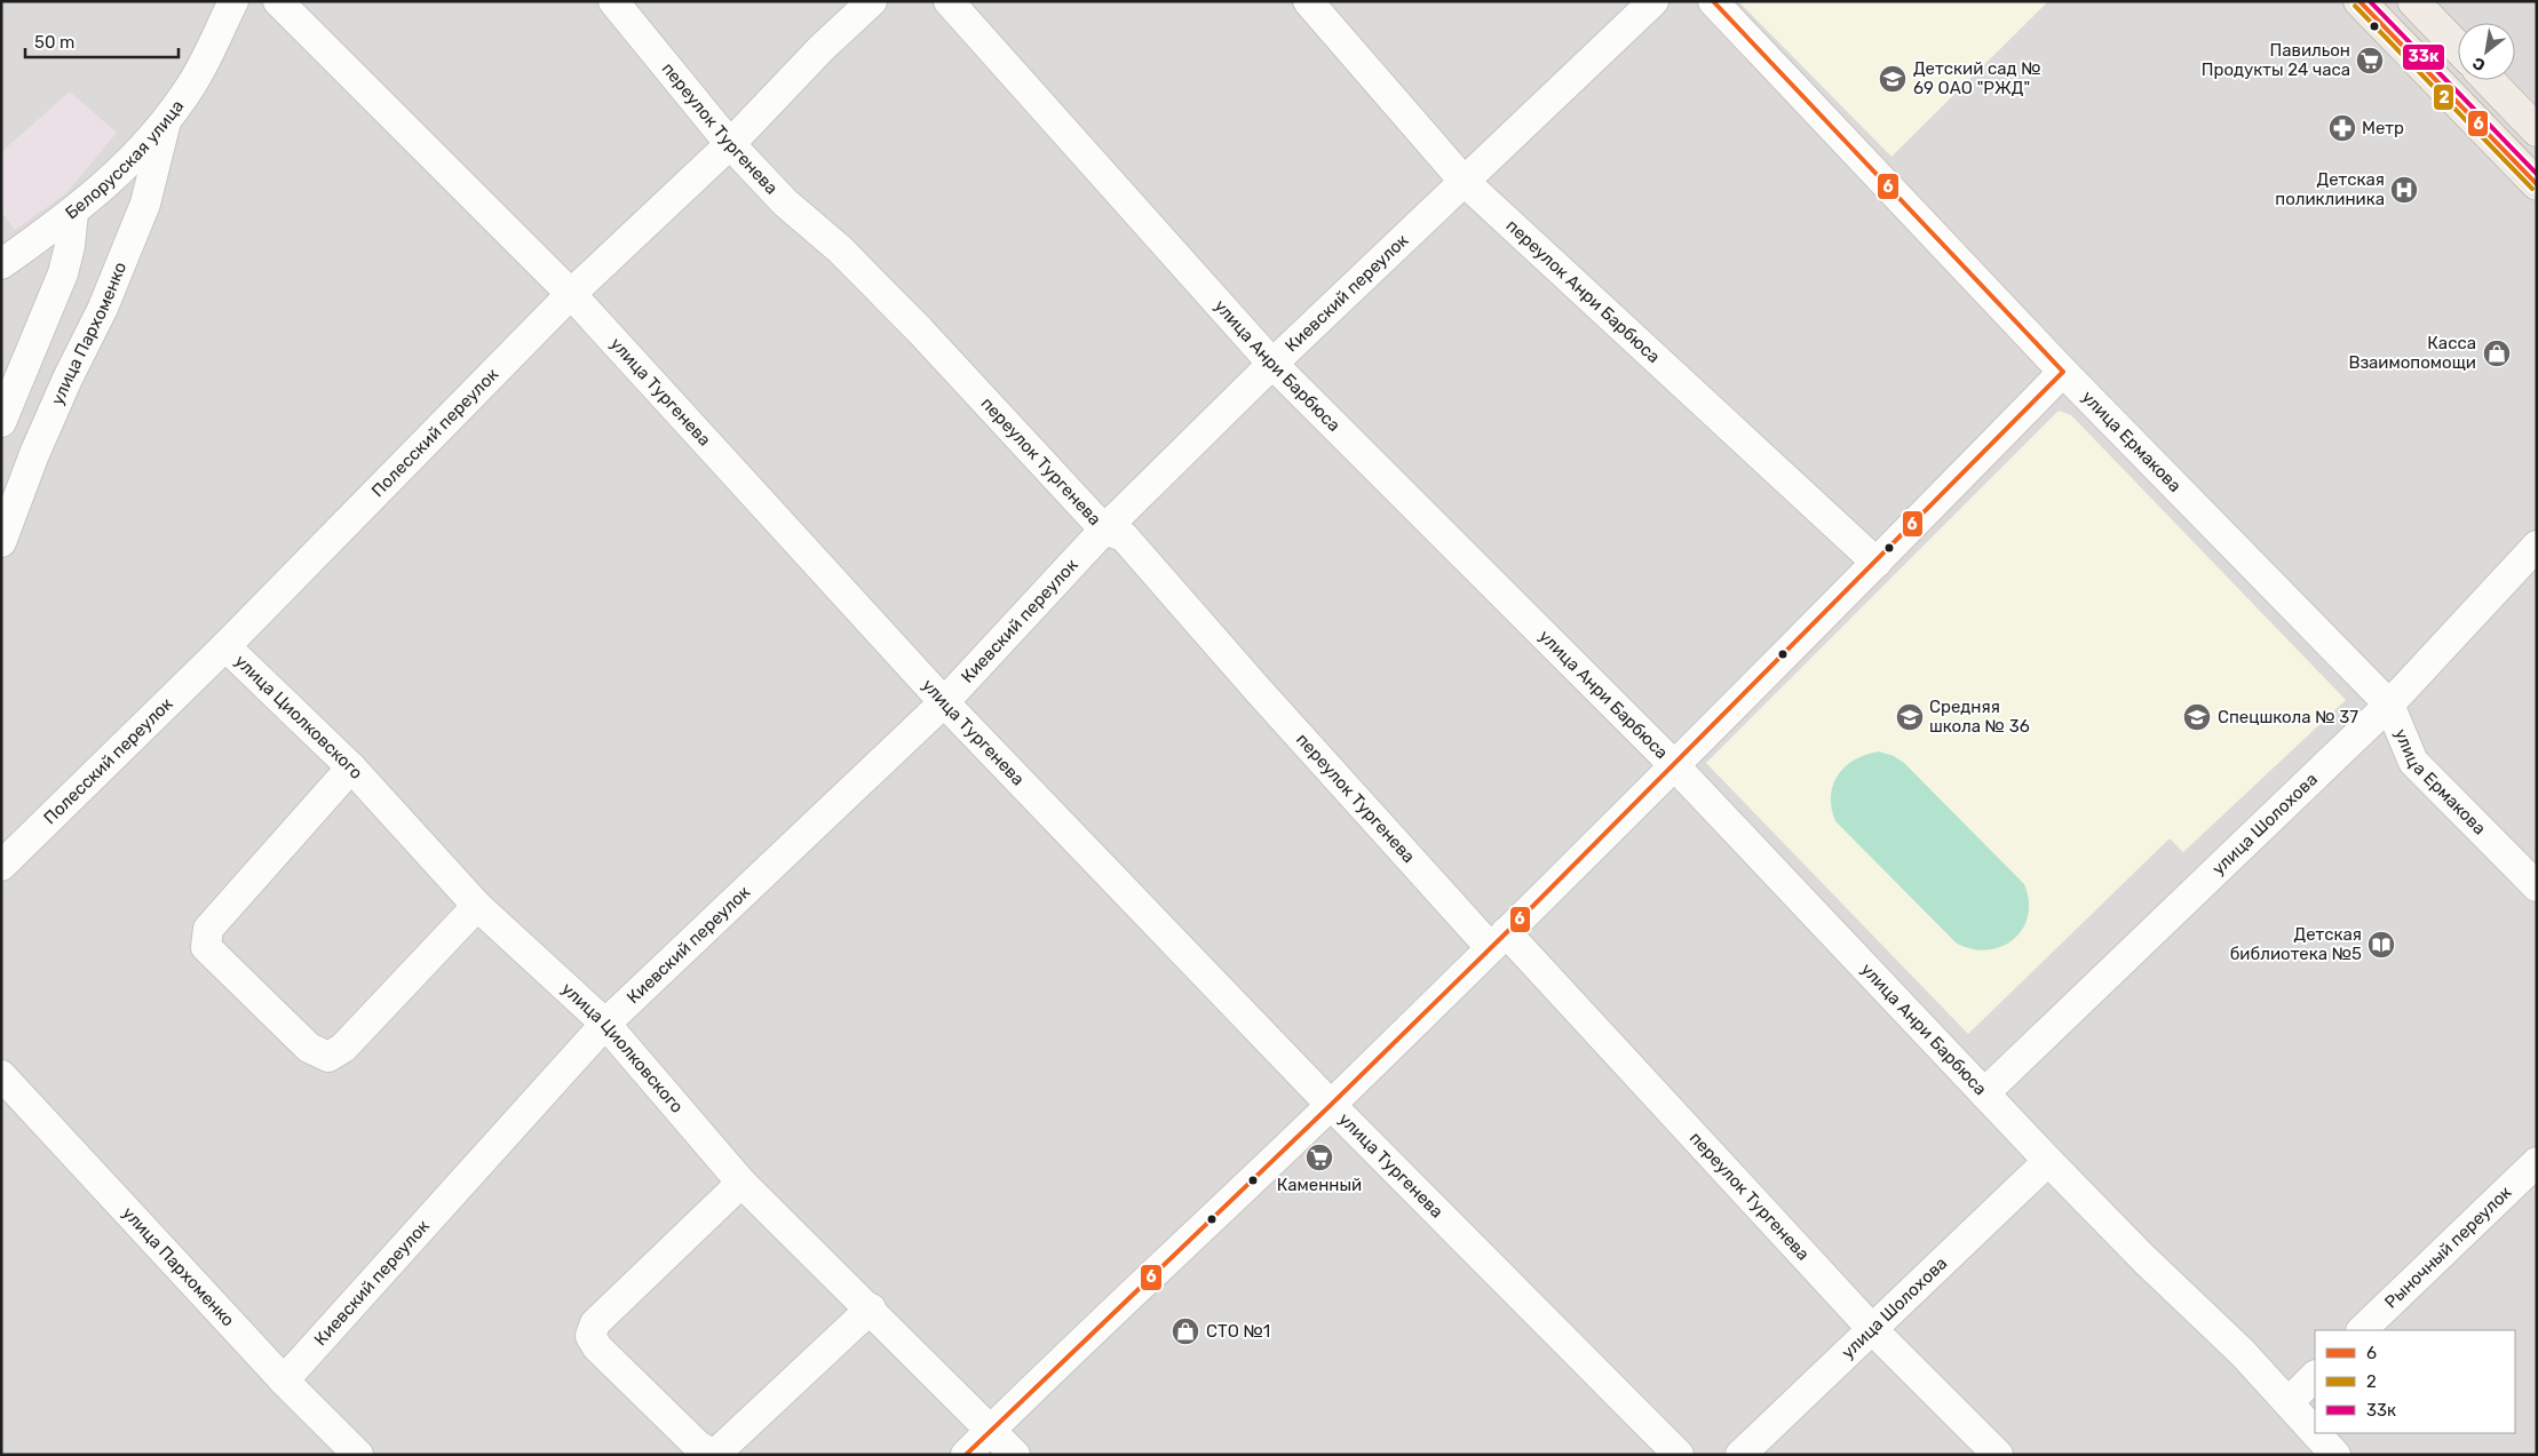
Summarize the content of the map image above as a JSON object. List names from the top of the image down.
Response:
{
  "streets": {
    "street": [
      "переулок Тургенева",
      "Белорусская улица",
      "переулок Анри Барбюса",
      "Киевский переулок",
      "улица Пархоменко",
      "улица Анри Барбюса",
      "улица Тургенева",
      "Полесский переулок",
      "улица Ермакова",
      "улица Циолковского",
      "улица Шолохова",
      "Рыночный переулок"
    ]
  },
  "crossings": [
    ["переулок Тургенева", "Киевский переулок"],
    ["переулок Тургенева", "Полесский переулок"],
    ["переулок Тургенева", "улица Шолохова"],
    ["Белорусская улица", "улица Пархоменко"],
    ["переулок Анри Барбюса", "Киевский переулок"],
    ["Киевский переулок", "улица Пархоменко"],
    ["Киевский переулок", "улица Анри Барбюса"],
    ["Киевский переулок", "улица Тургенева"],
    ["Киевский переулок", "улица Циолковского"],
    ["улица Анри Барбюса", "улица Шолохова"],
    ["улица Тургенева", "Полесский переулок"],
    ["Полесский переулок", "улица Циолковского"],
    ["улица Ермакова", "улица Шолохова"]
  ],
  "places": {
    "supermarket": ["Павильон Продукты 24 часа", "Каменный"],
    "school or university": ["Детский сад № 69 ОАО \"РЖД\"", "Средняя школа № 36", "Спецшкола № 37"],
    "pharmacy": ["Метр"],
    "hospital": ["Детская поликлиника"],
    "shop": ["Касса Взаимопомощи", "СТО №1"],
    "library": ["Детская библиотека №5"]
  },
  "lines": ["transit line 6", "transit line 33к", "transit line 2"],
  "legend": ["6", "2", "33к"],
  "scale_bar": "50 m",
  "north": "bottom left"
}
